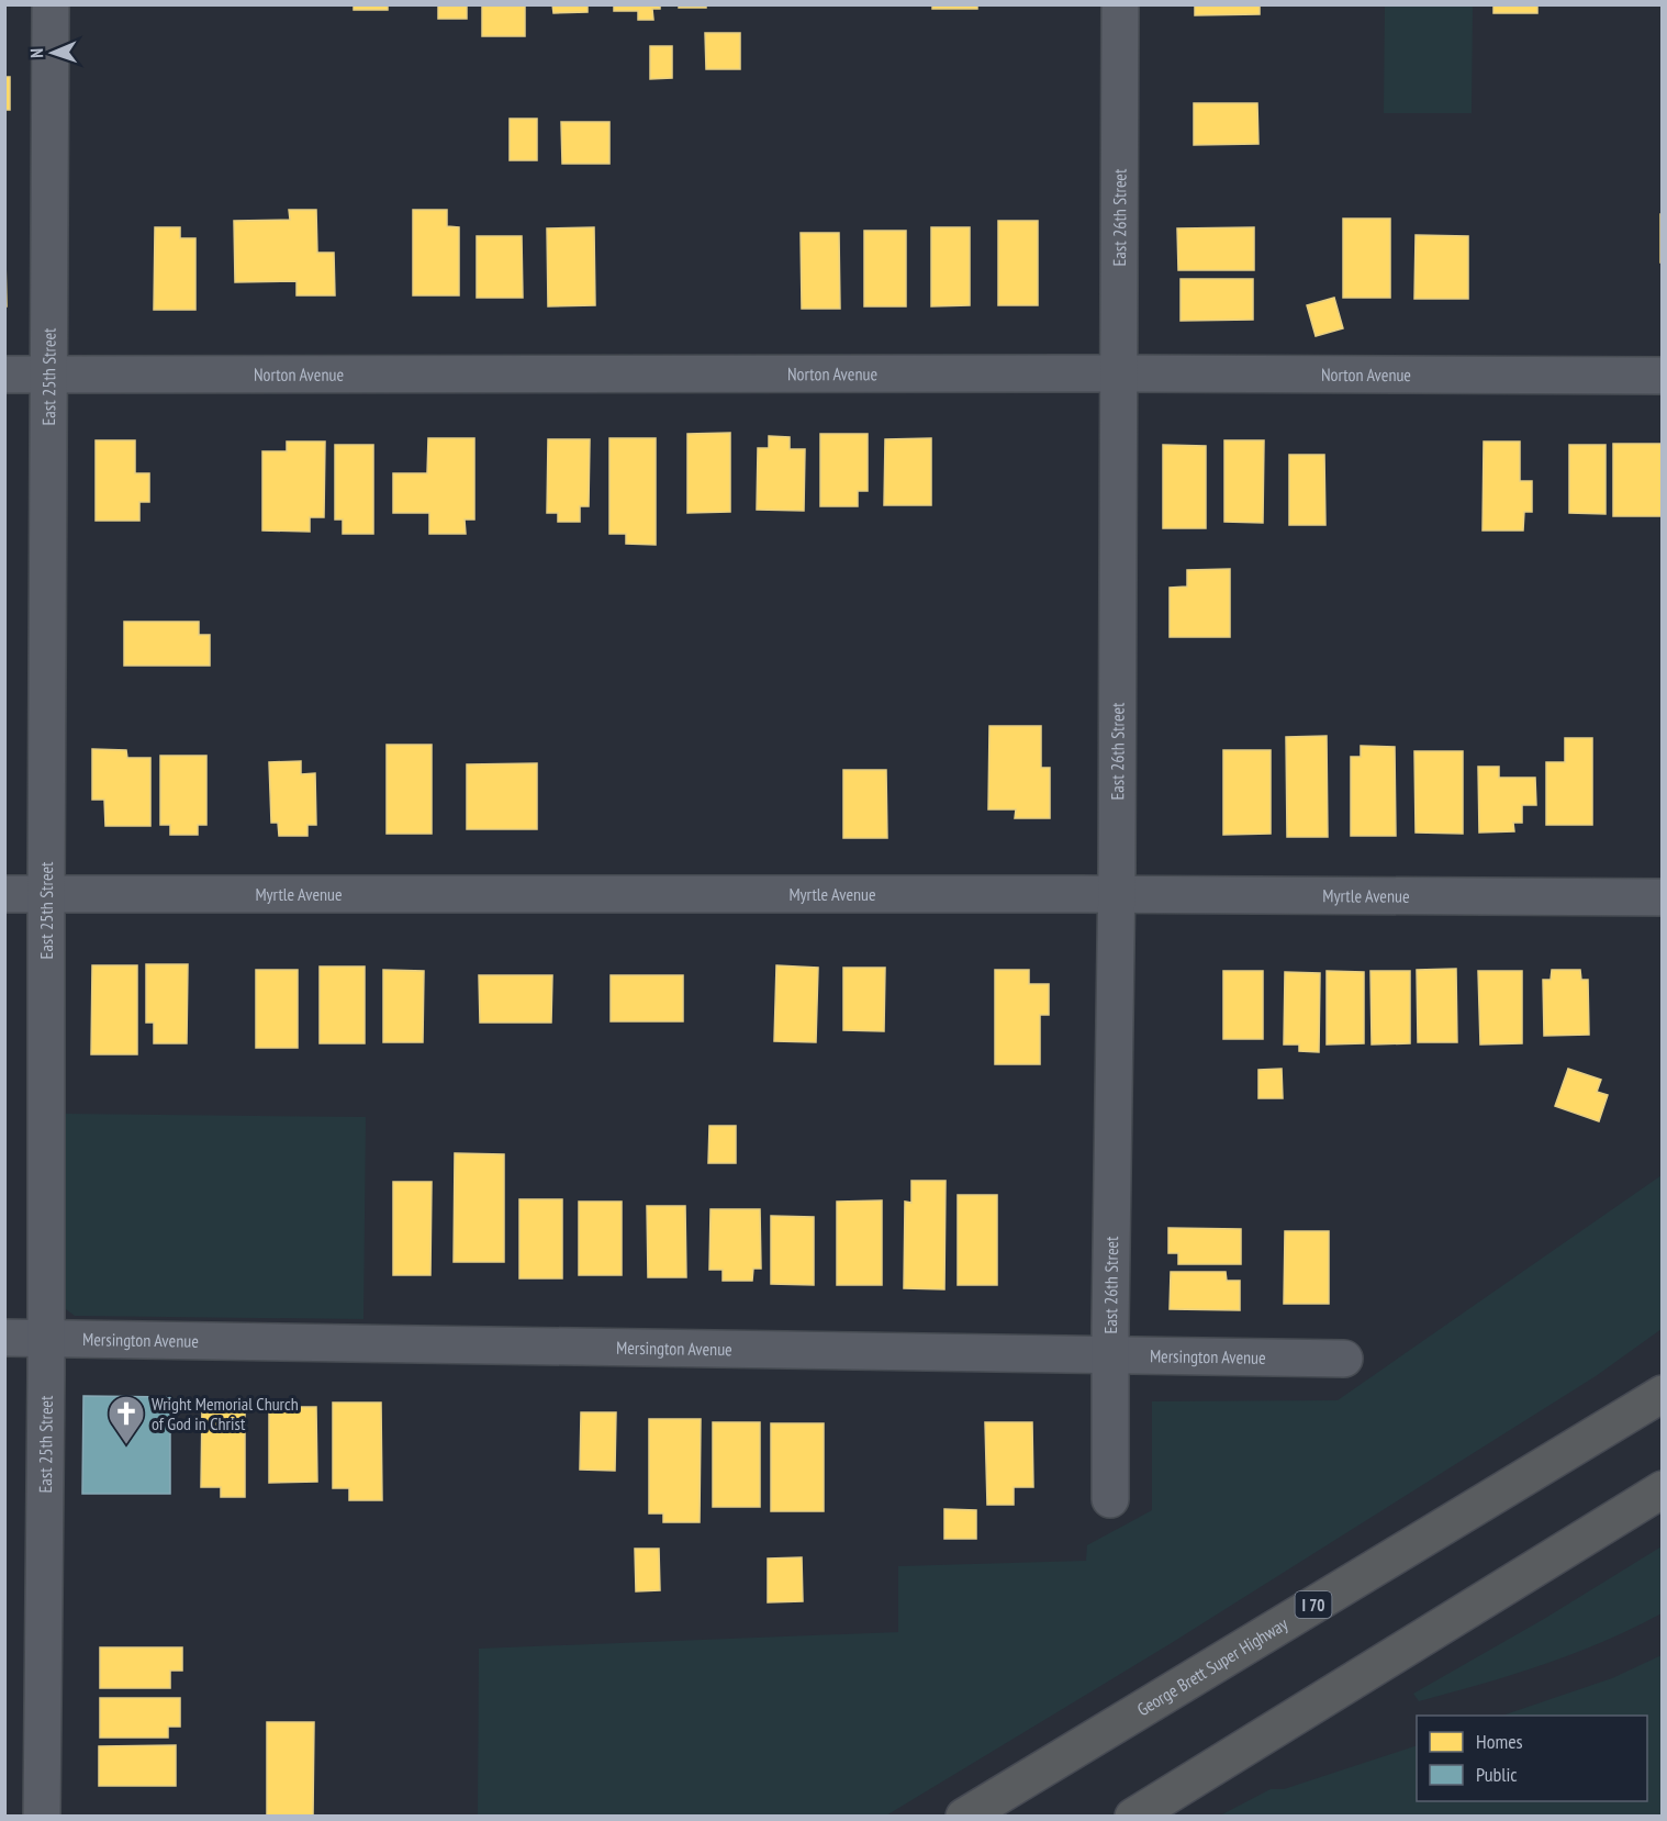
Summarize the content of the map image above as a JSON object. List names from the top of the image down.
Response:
{
  "streets": {
    "highway": ["I 70", "George Brett Super Highway"],
    "street": [
      "East 26th Street",
      "Norton Avenue",
      "East 25th Street",
      "Myrtle Avenue",
      "Mersington Avenue"
    ]
  },
  "crossings": [
    ["East 26th Street", "Norton Avenue"],
    ["East 26th Street", "Myrtle Avenue"],
    ["East 26th Street", "Mersington Avenue"],
    ["Norton Avenue", "East 25th Street"],
    ["East 25th Street", "Myrtle Avenue"],
    ["East 25th Street", "Mersington Avenue"]
  ],
  "places": {
    "church": ["Wright Memorial Church of God in Christ"]
  },
  "legend": ["Homes", "Public"],
  "north": "left"
}
